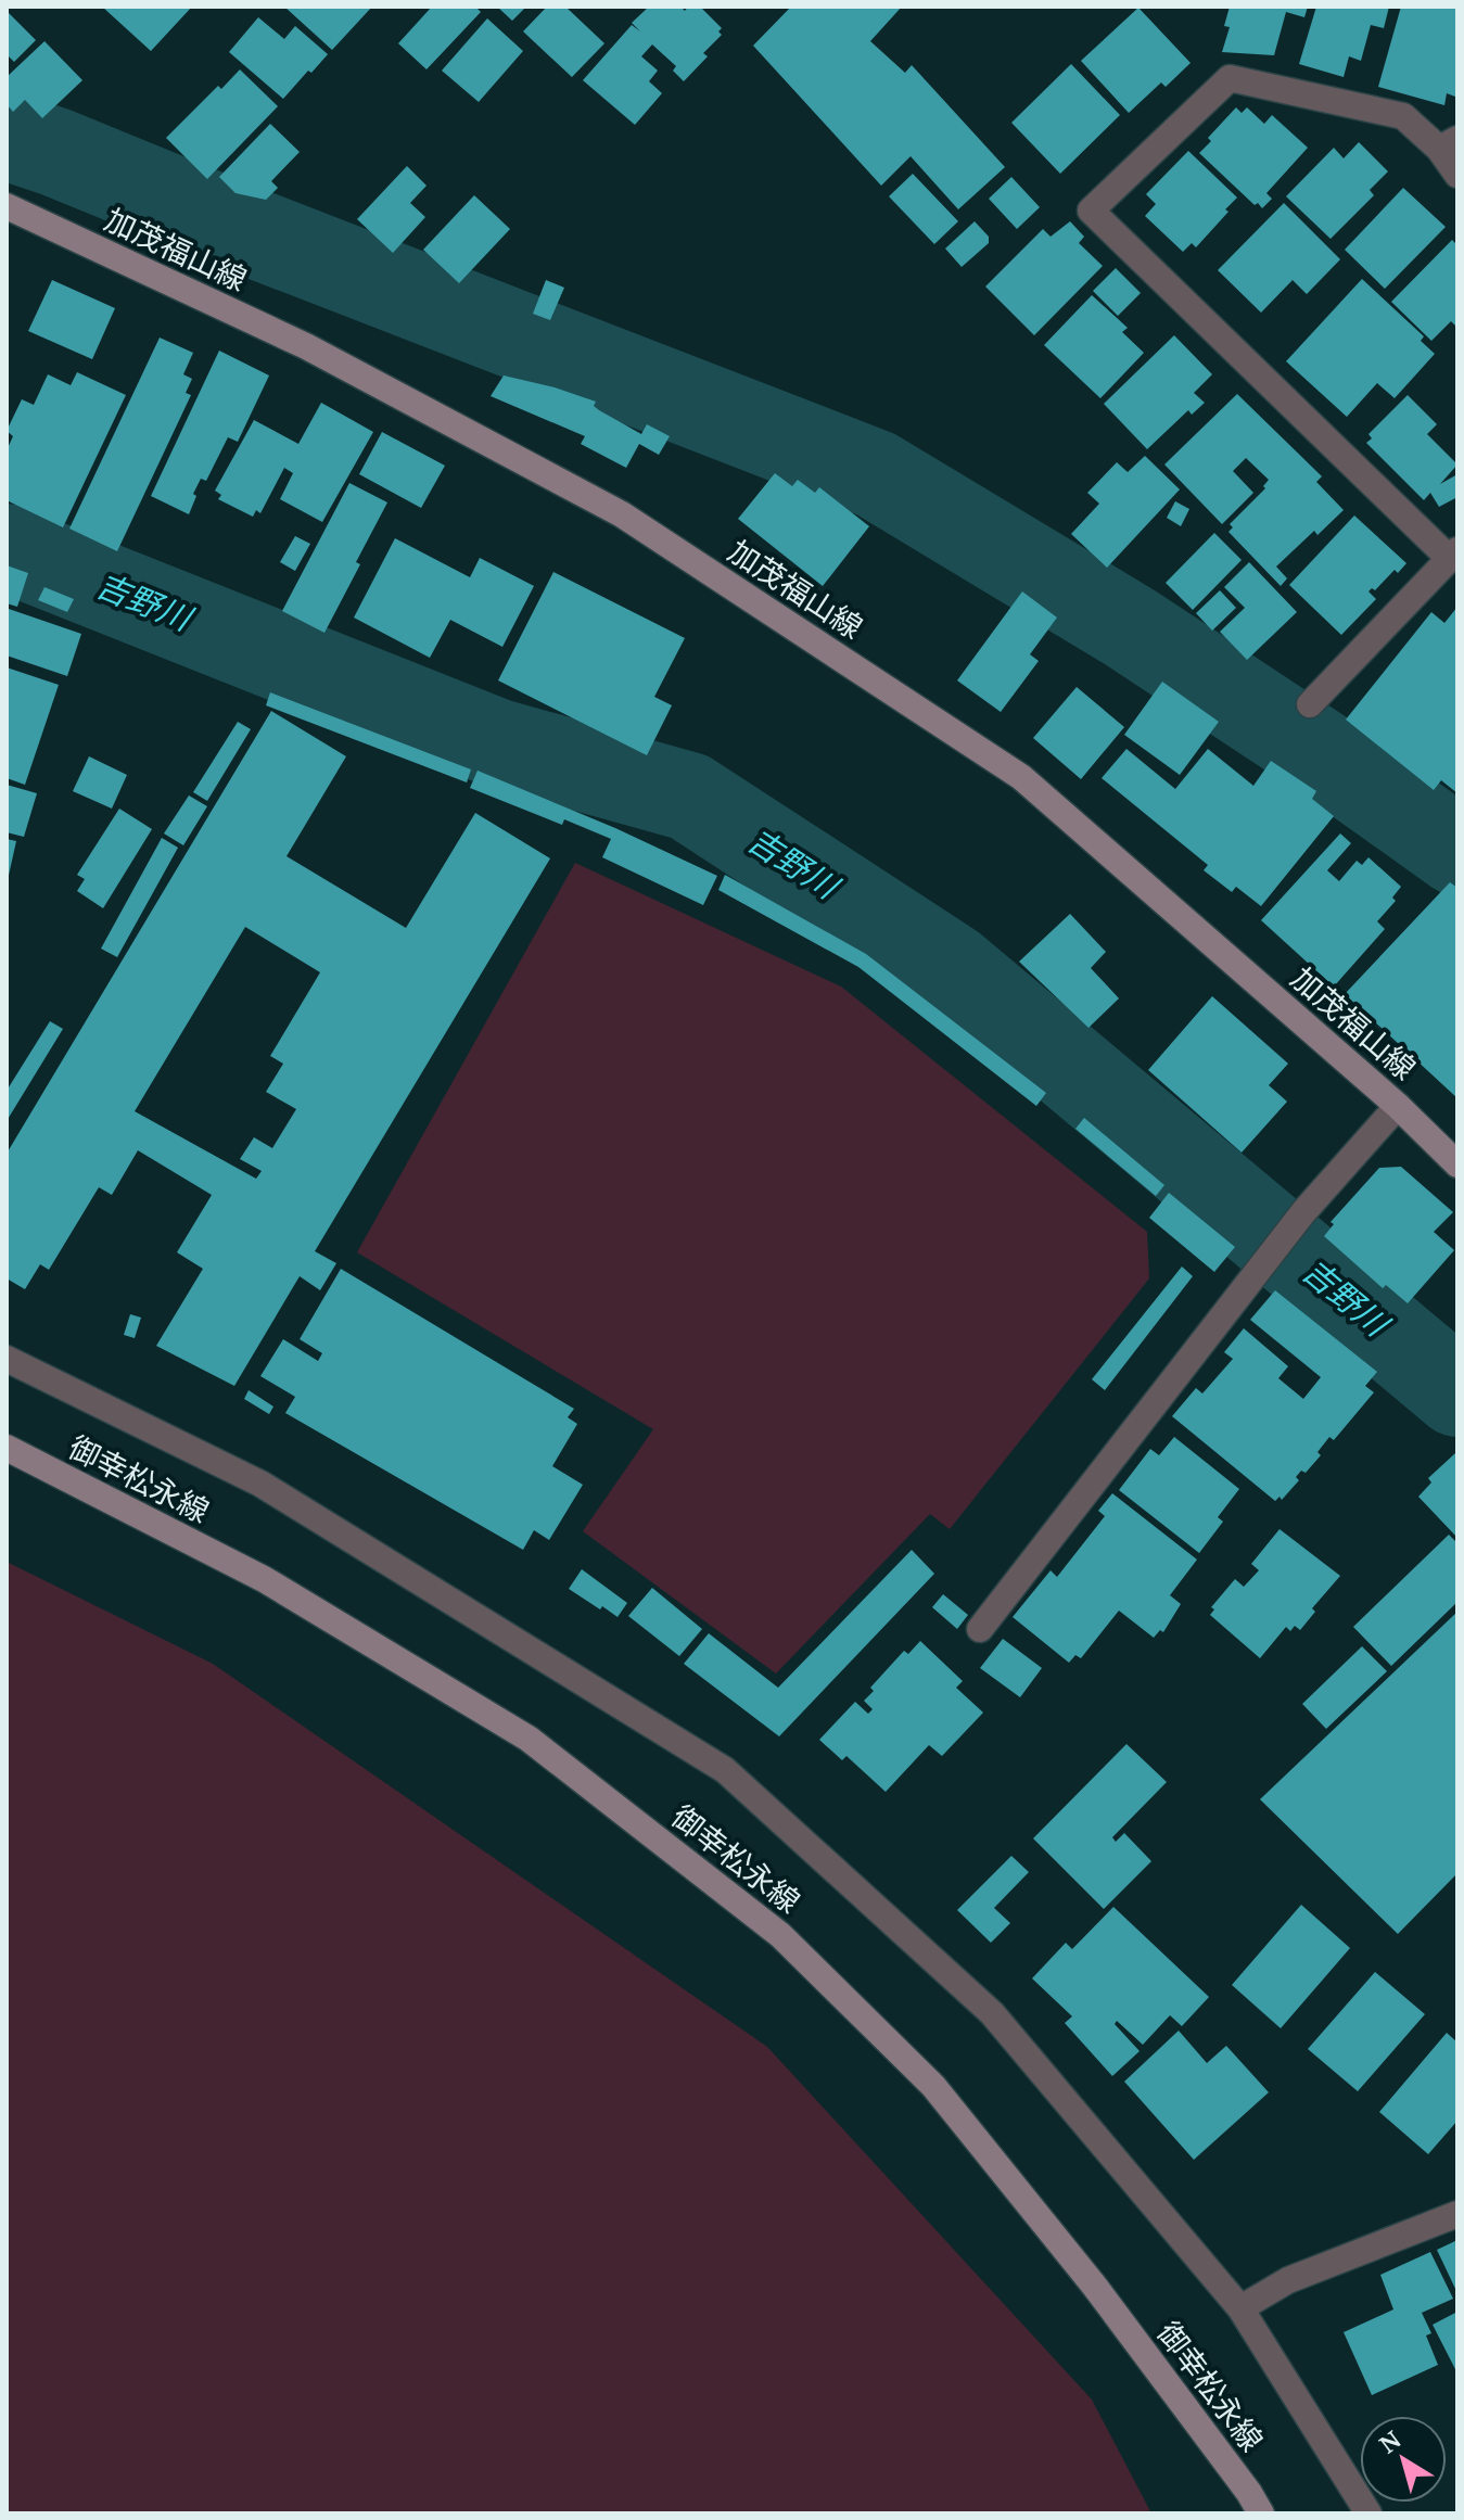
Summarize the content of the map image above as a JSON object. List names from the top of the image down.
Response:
{
  "streets": {
    "main road": ["加茂福山線", "御幸松永線"]
  },
  "water": ["吉野川"],
  "north": "top left"
}
